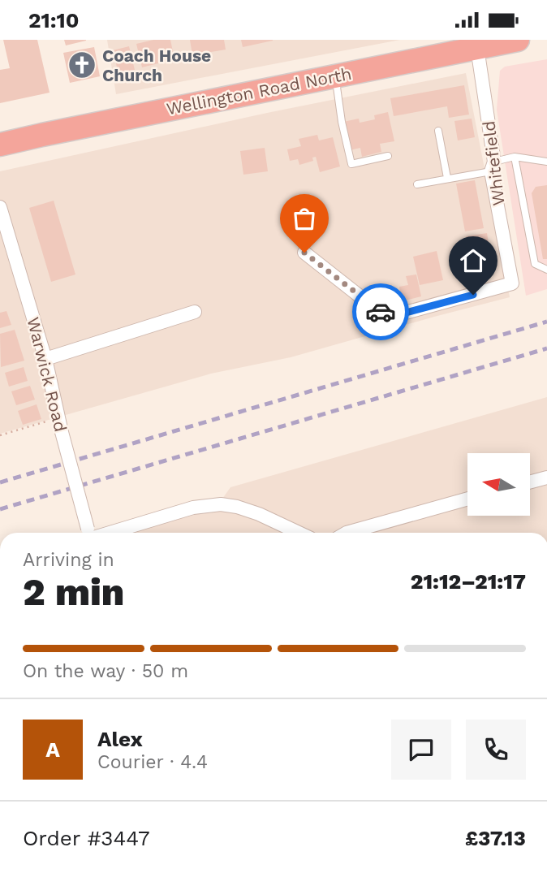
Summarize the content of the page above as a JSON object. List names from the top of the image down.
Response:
{
  "streets": {
    "highway": ["Wellington Road North"],
    "street": ["Whitefield", "Warwick Road"]
  },
  "crossings": [
    ["Wellington Road North", "Whitefield"]
  ],
  "places": {
    "church": ["Coach House Church"]
  },
  "north": "left",
  "page": {
    "status": "21:10",
    "heading": ["2 min", "Arriving in", "21:12–21:17"],
    "panel": [
      "Alex",
      "Courier · 4.4",
      "Order #3447",
      "£37.13"
    ],
    "bar": "On the way · 50 m",
    "round": "A"
  }
}
